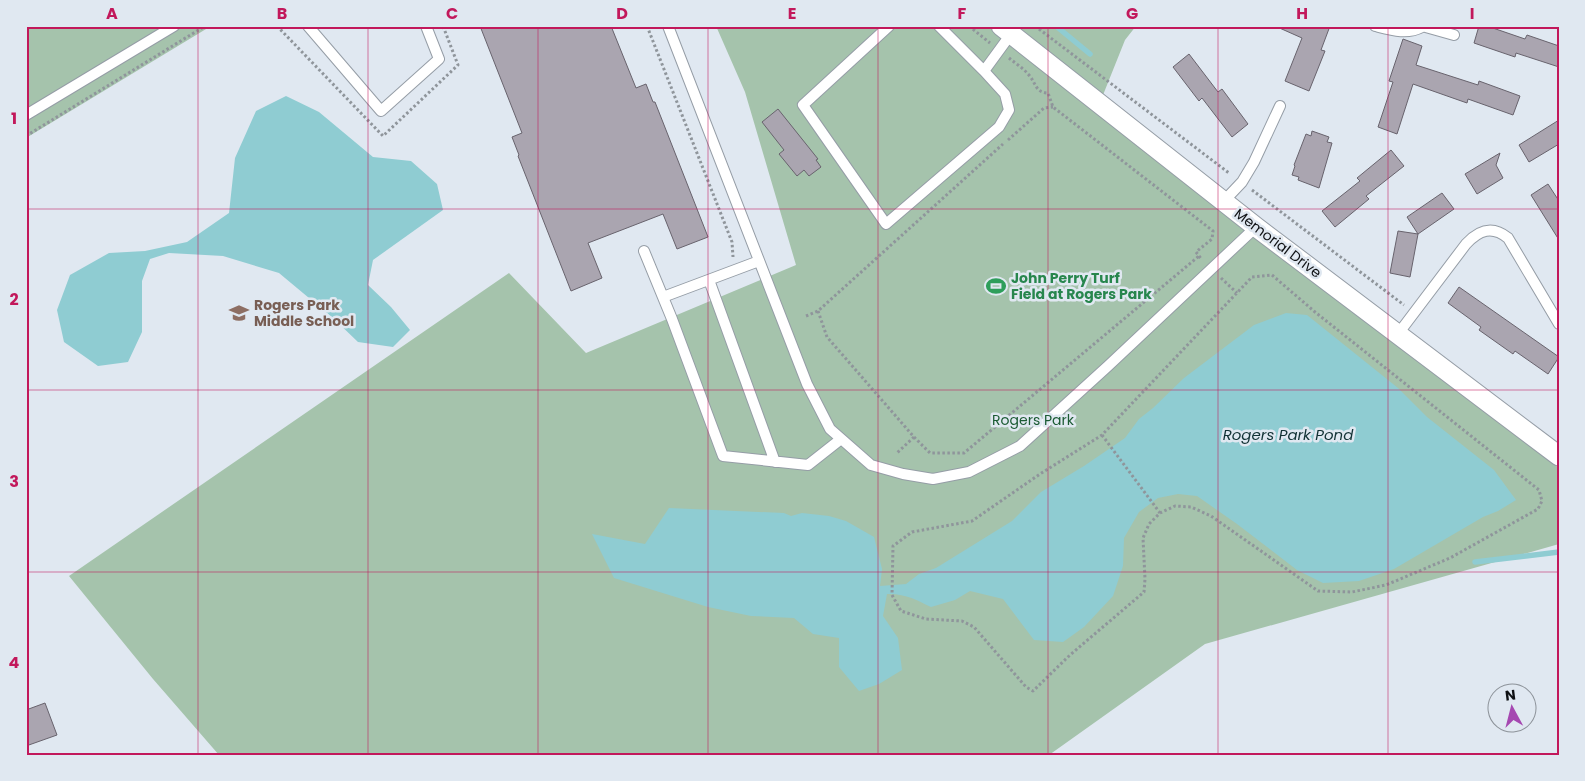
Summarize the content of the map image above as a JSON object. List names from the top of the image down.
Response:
{
  "streets": {
    "street": ["Memorial Drive"]
  },
  "water": ["Rogers Park Pond"],
  "parks": ["Rogers Park"],
  "places": {
    "sports": ["John Perry Turf Field at Rogers Park"],
    "school or university": ["Rogers Park Middle School"]
  },
  "north": "top",
  "grid": {
    "columns": [
      "A",
      "B",
      "C",
      "D",
      "E",
      "F",
      "G",
      "H",
      "I"
    ],
    "rows": [
      "1",
      "2",
      "3",
      "4"
    ]
  }
}
